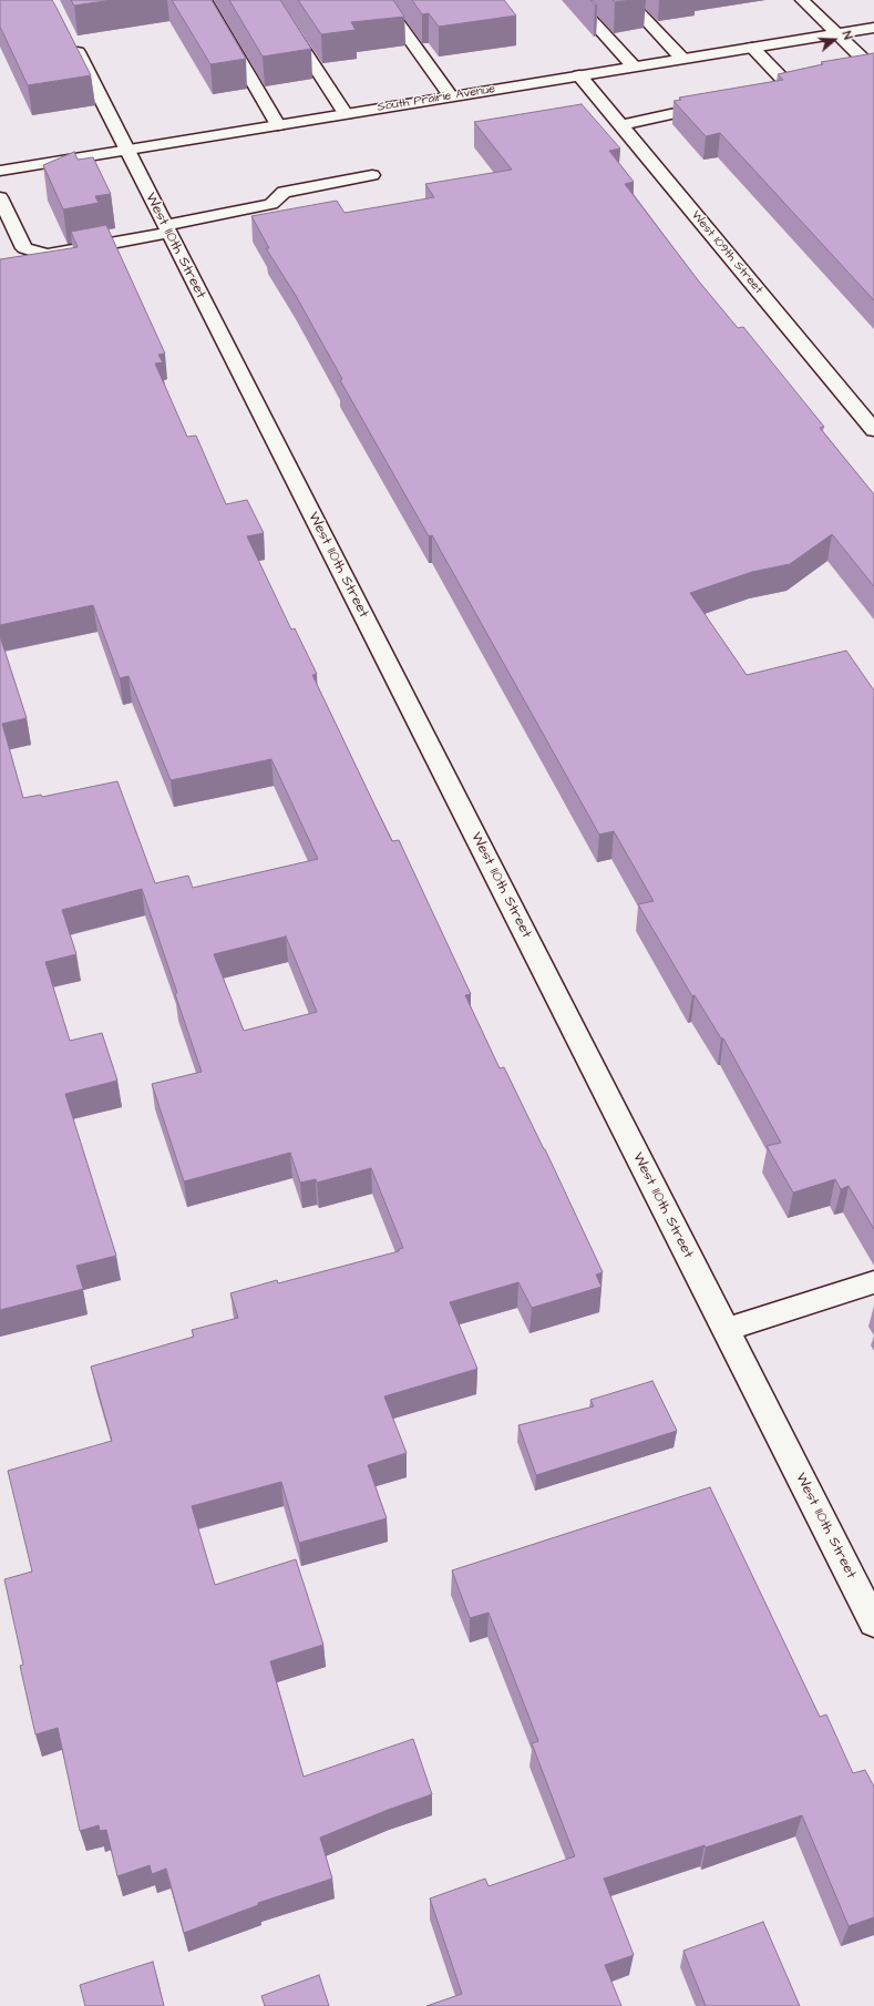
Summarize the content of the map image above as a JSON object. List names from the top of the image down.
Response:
{
  "streets": {
    "street": ["South Prairie Avenue", "West 110th Street", "West 109th Street"]
  },
  "crossings": [
    ["South Prairie Avenue", "West 110th Street"],
    ["South Prairie Avenue", "West 109th Street"]
  ],
  "north": "right"
}
